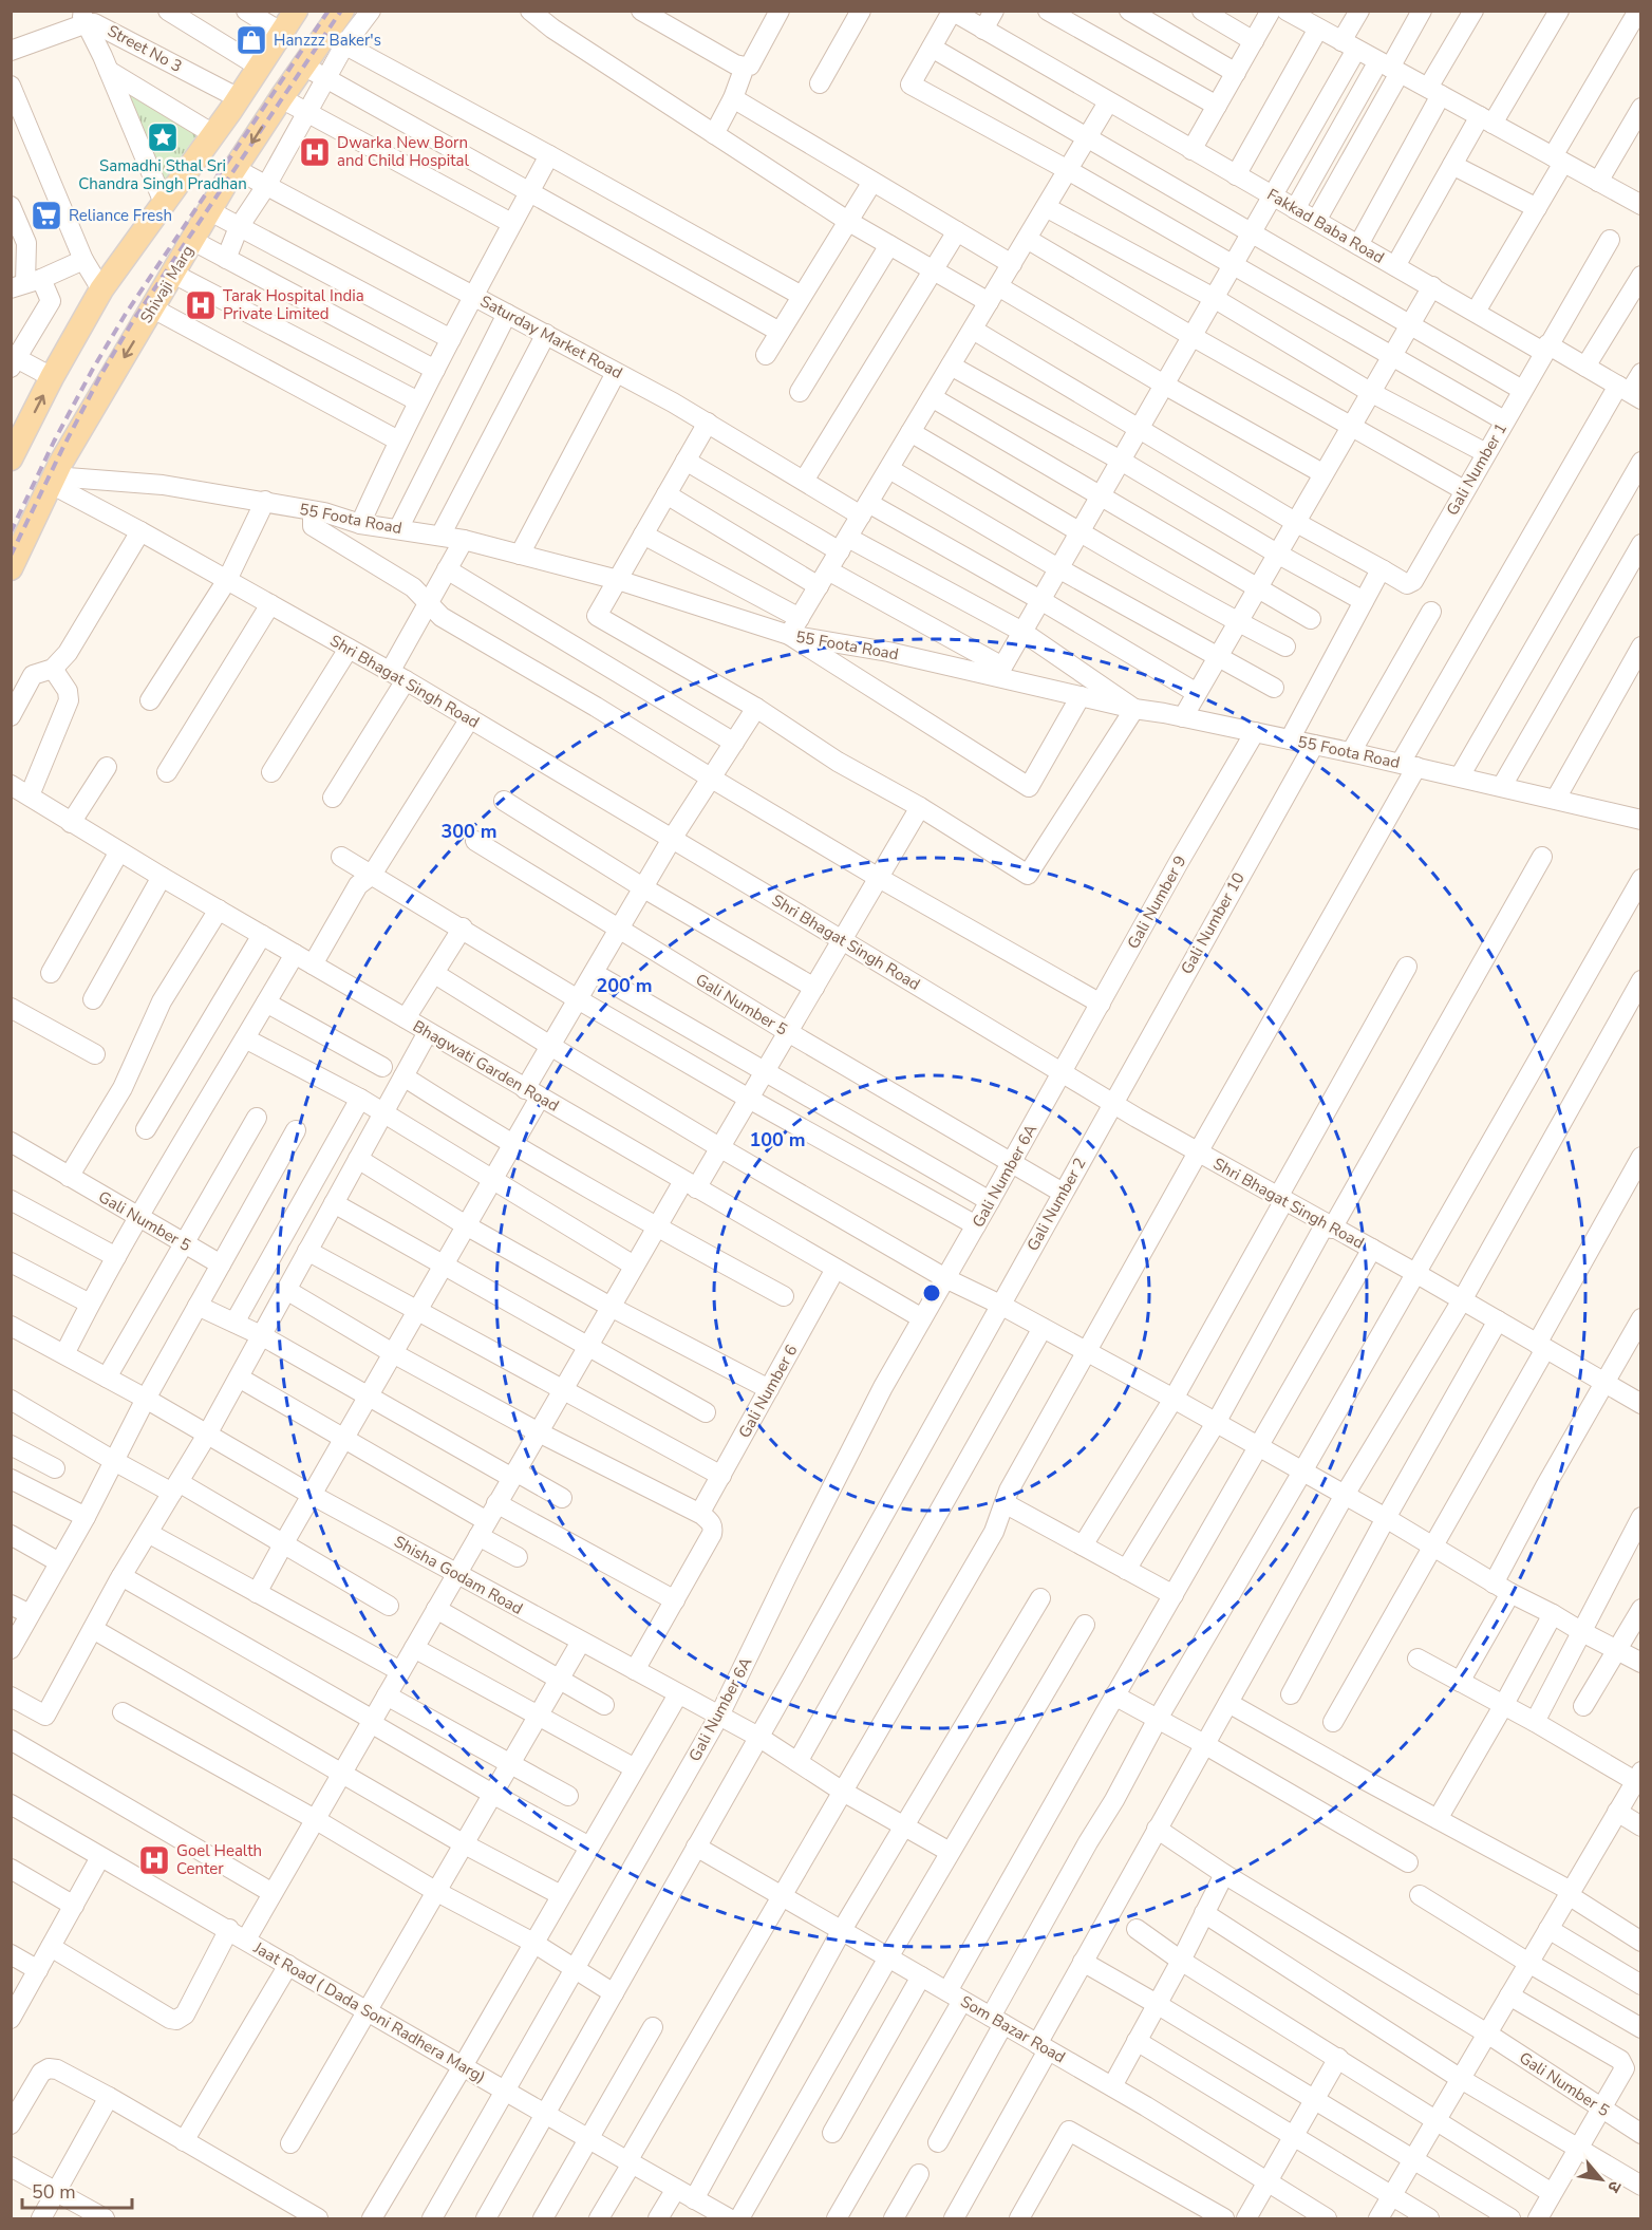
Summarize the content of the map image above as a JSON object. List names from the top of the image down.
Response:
{
  "streets": {
    "main road": ["Shivaji Marg"],
    "street": [
      "Street No 3",
      "Fakkad Baba Road",
      "Saturday Market Road",
      "Gali Number 1",
      "55 Foota Road",
      "Shri Bhagat Singh Road",
      "Gali Number 9",
      "Gali Number 10",
      "Gali Number 5",
      "Bhagwati Garden Road",
      "Gali Number 6A",
      "Gali Number 2",
      "Gali Number 6",
      "Shisha Godam Road",
      "Jaat Road ( Dada Soni Radhera Marg)",
      "Som Bazar Road"
    ]
  },
  "crossings": [
    ["Fakkad Baba Road", "Gali Number 1"],
    ["Shivaji Marg", "Saturday Market Road"],
    ["Shivaji Marg", "55 Foota Road"],
    ["Shivaji Marg", "Shri Bhagat Singh Road"],
    ["55 Foota Road", "Shri Bhagat Singh Road"],
    ["55 Foota Road", "Gali Number 9"],
    ["55 Foota Road", "Gali Number 10"],
    ["Shri Bhagat Singh Road", "Gali Number 9"],
    ["Shri Bhagat Singh Road", "Gali Number 10"],
    ["Shri Bhagat Singh Road", "Gali Number 6A"],
    ["Shri Bhagat Singh Road", "Gali Number 2"],
    ["Gali Number 9", "Gali Number 6A"],
    ["Gali Number 10", "Gali Number 2"],
    ["Gali Number 5", "Gali Number 6A"],
    ["Gali Number 5", "Gali Number 2"],
    ["Bhagwati Garden Road", "Gali Number 6A"],
    ["Bhagwati Garden Road", "Gali Number 6"],
    ["Gali Number 6A", "Shisha Godam Road"],
    ["Gali Number 6A", "Jaat Road ( Dada Soni Radhera Marg)"],
    ["Gali Number 2", "Shisha Godam Road"],
    ["Gali Number 2", "Jaat Road ( Dada Soni Radhera Marg)"],
    ["Gali Number 2", "Som Bazar Road"]
  ],
  "places": {
    "shop": ["Hanzzz Baker's"],
    "place": ["Samadhi Sthal Sri Chandra Singh Pradhan"],
    "hospital": ["Dwarka New Born and Child Hospital", "Tarak Hospital India Private Limited", "Goel Health Center"],
    "supermarket": ["Reliance Fresh"]
  },
  "scale_bar": "50 m",
  "north": "bottom right",
  "rings": ["300 m", "200 m", "100 m"]
}
